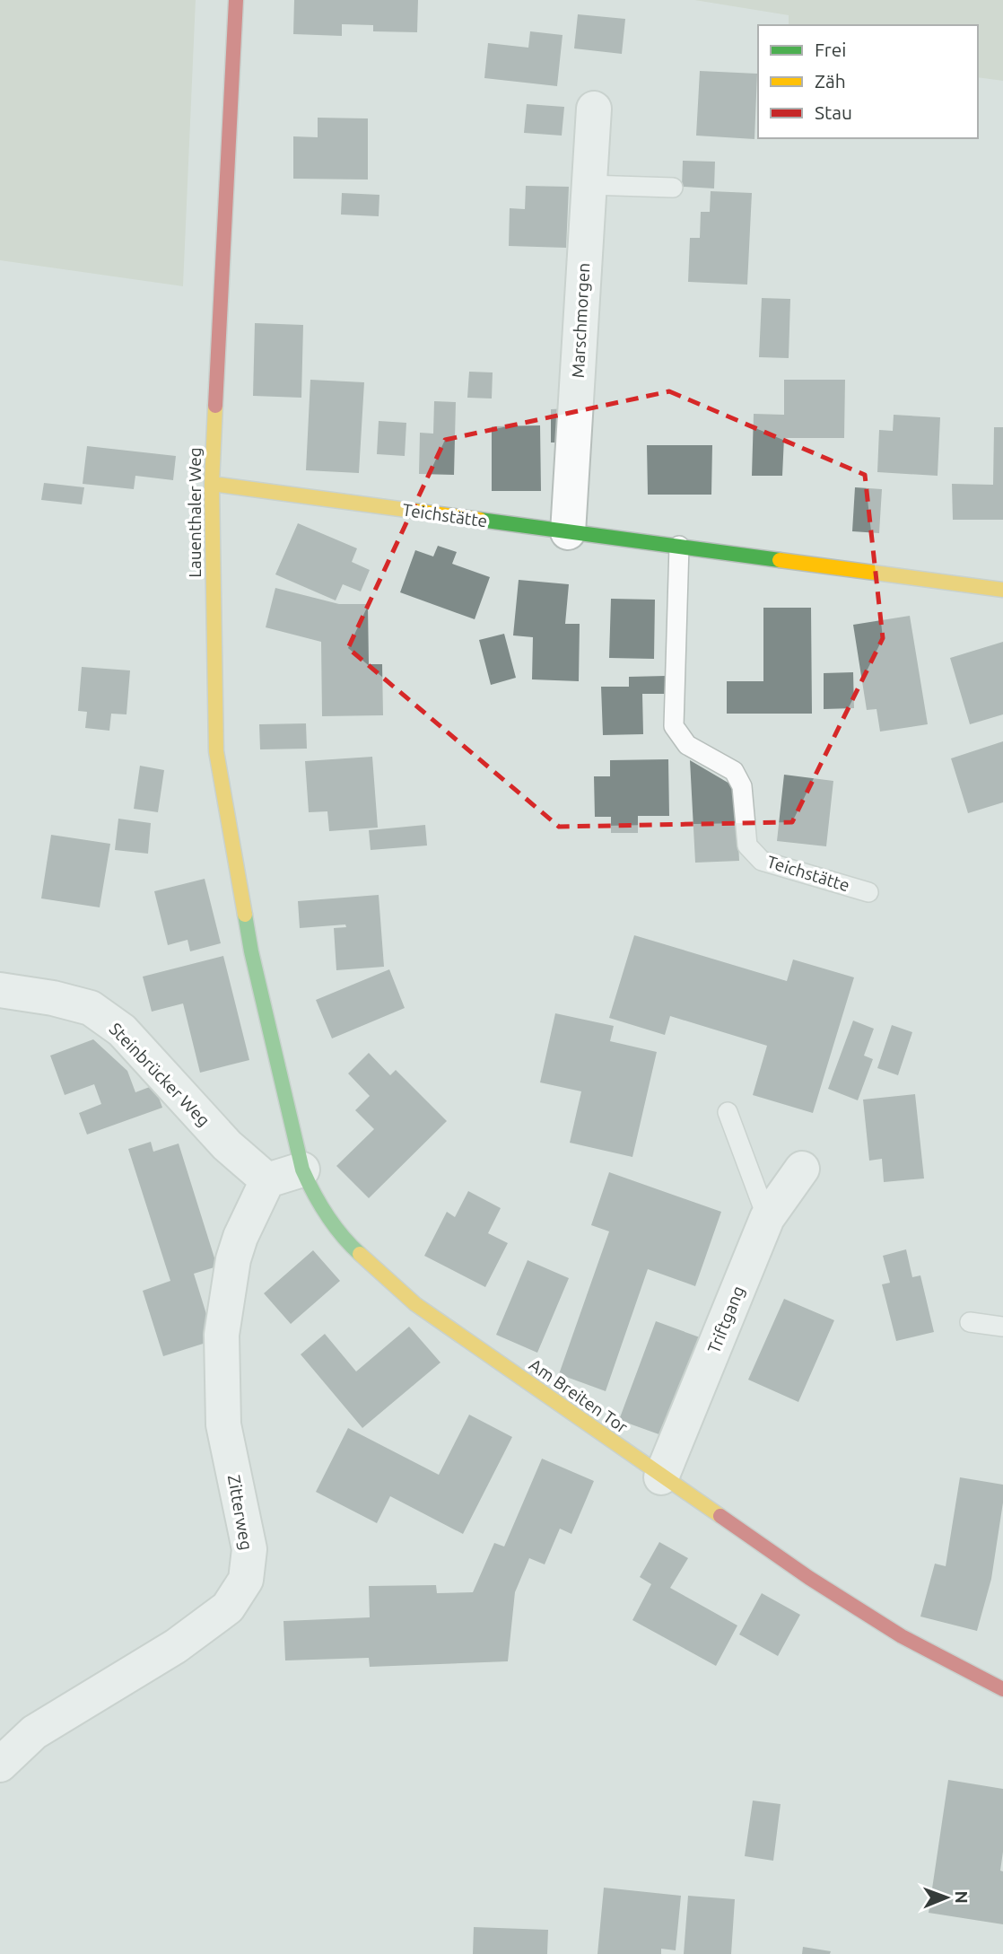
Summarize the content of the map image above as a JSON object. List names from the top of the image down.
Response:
{
  "streets": {
    "street": [
      "Marschmorgen",
      "Lauenthaler Weg",
      "Teichstätte",
      "Steinbrücker Weg",
      "Triftgang",
      "Am Breiten Tor",
      "Zitterweg"
    ]
  },
  "crossings": [
    ["Marschmorgen", "Teichstätte"],
    ["Lauenthaler Weg", "Teichstätte"],
    ["Lauenthaler Weg", "Am Breiten Tor"],
    ["Steinbrücker Weg", "Zitterweg"],
    ["Triftgang", "Am Breiten Tor"]
  ],
  "legend": ["Frei", "Zäh", "Stau"],
  "north": "right"
}
